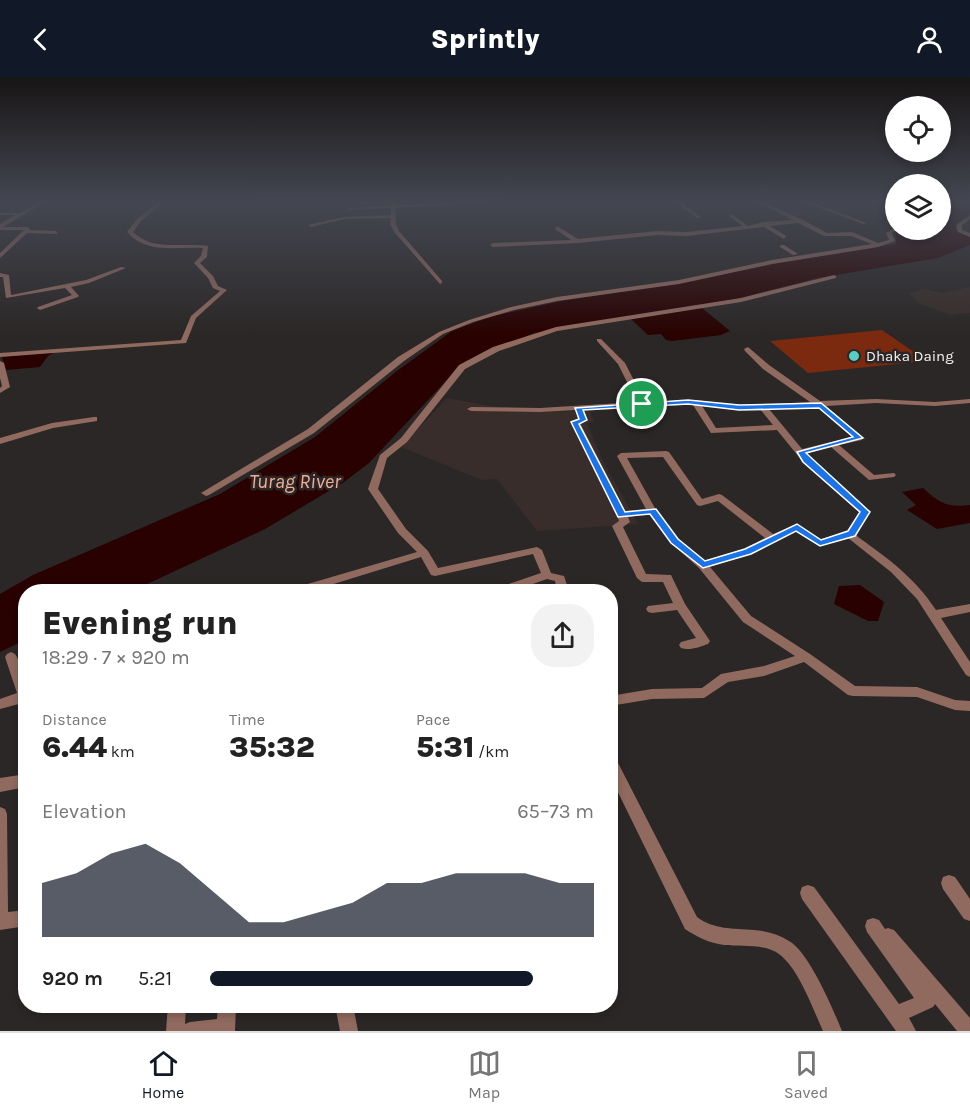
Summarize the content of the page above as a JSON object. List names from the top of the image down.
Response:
{
  "water": ["Turag River"],
  "places": ["Dhaka Daing"],
  "page": {
    "header": "Sprintly",
    "heading": ["Evening run", "18:29 · 7 × 920 m"],
    "stats": [
      ["Distance", "6.44 km"],
      ["Time", "35:32"],
      ["Pace", "5:31 /km"]
    ],
    "chart": ["Elevation", "65–73 m"],
    "list": [
      {
        "name": "920 m",
        "note": "5:21"
      }
    ],
    "tabs": ["Home", "Map", "Saved"]
  }
}
